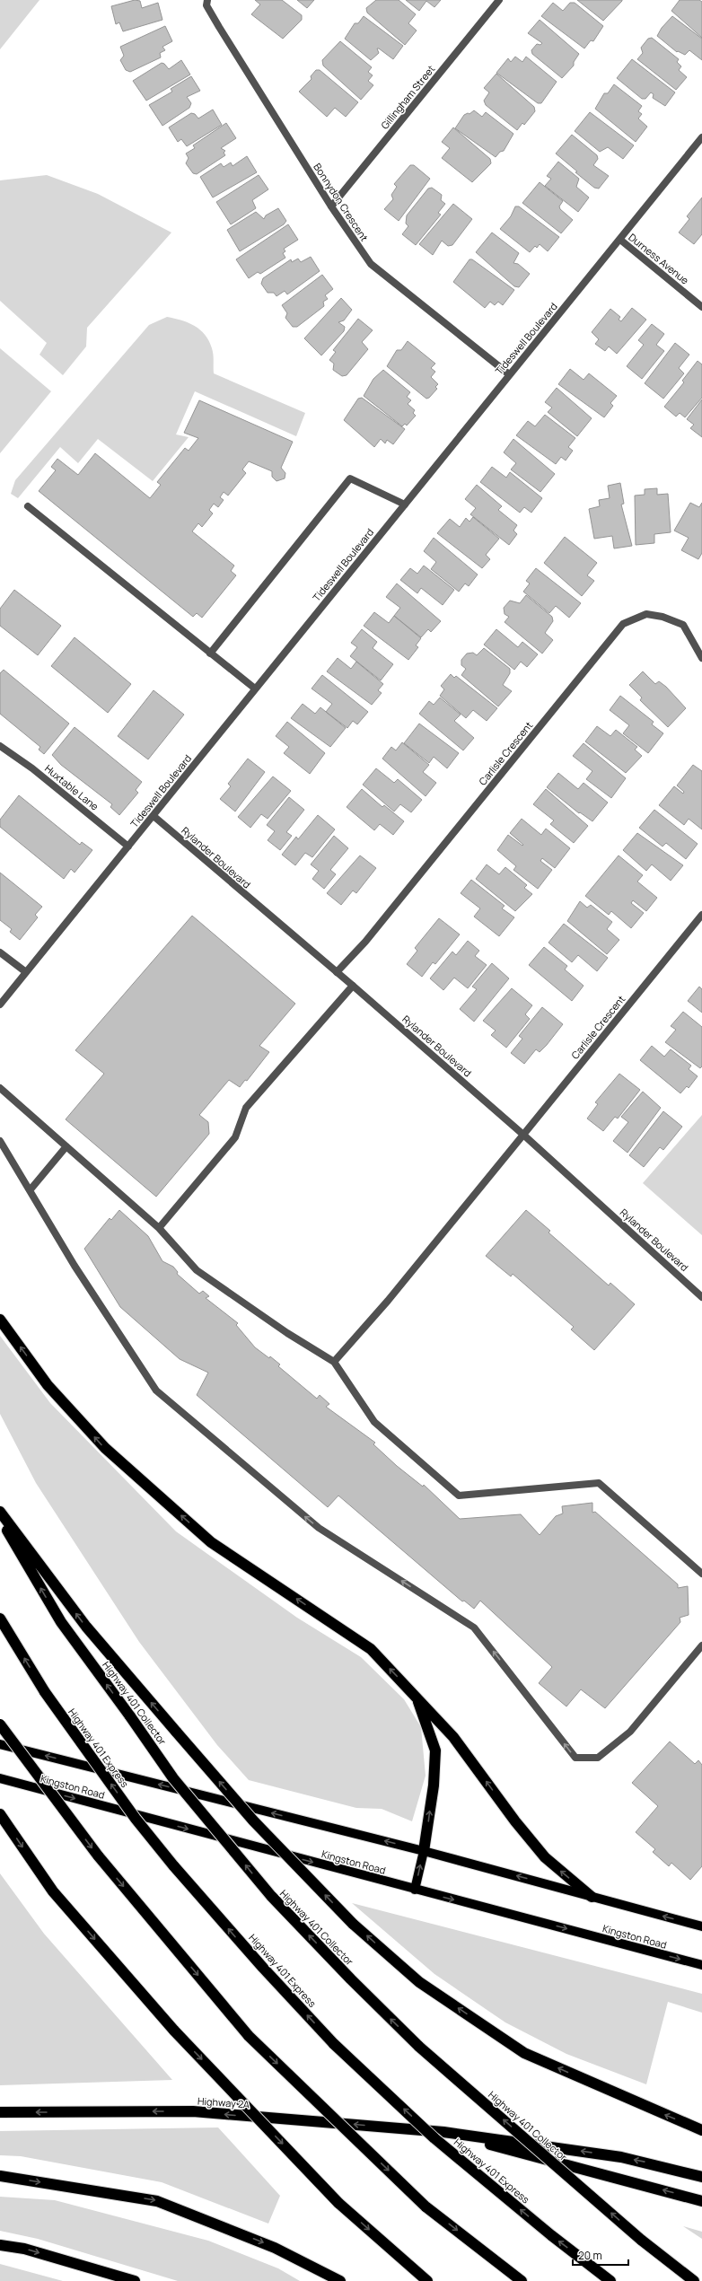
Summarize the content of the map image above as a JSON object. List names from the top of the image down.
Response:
{
  "streets": {
    "highway": ["Highway 401 Collector", "Highway 401 Express", "Highway 2A"],
    "main road": ["Kingston Road"],
    "street": [
      "Gillingham Street",
      "Bonnydon Crescent",
      "Durness Avenue",
      "Tideswell Boulevard",
      "Carlisle Crescent",
      "Huxtable Lane",
      "Rylander Boulevard"
    ]
  },
  "crossings": [
    ["Gillingham Street", "Bonnydon Crescent"],
    ["Bonnydon Crescent", "Tideswell Boulevard"],
    ["Durness Avenue", "Tideswell Boulevard"],
    ["Tideswell Boulevard", "Huxtable Lane"],
    ["Tideswell Boulevard", "Rylander Boulevard"],
    ["Carlisle Crescent", "Rylander Boulevard"]
  ],
  "scale_bar": "20 m"
}
